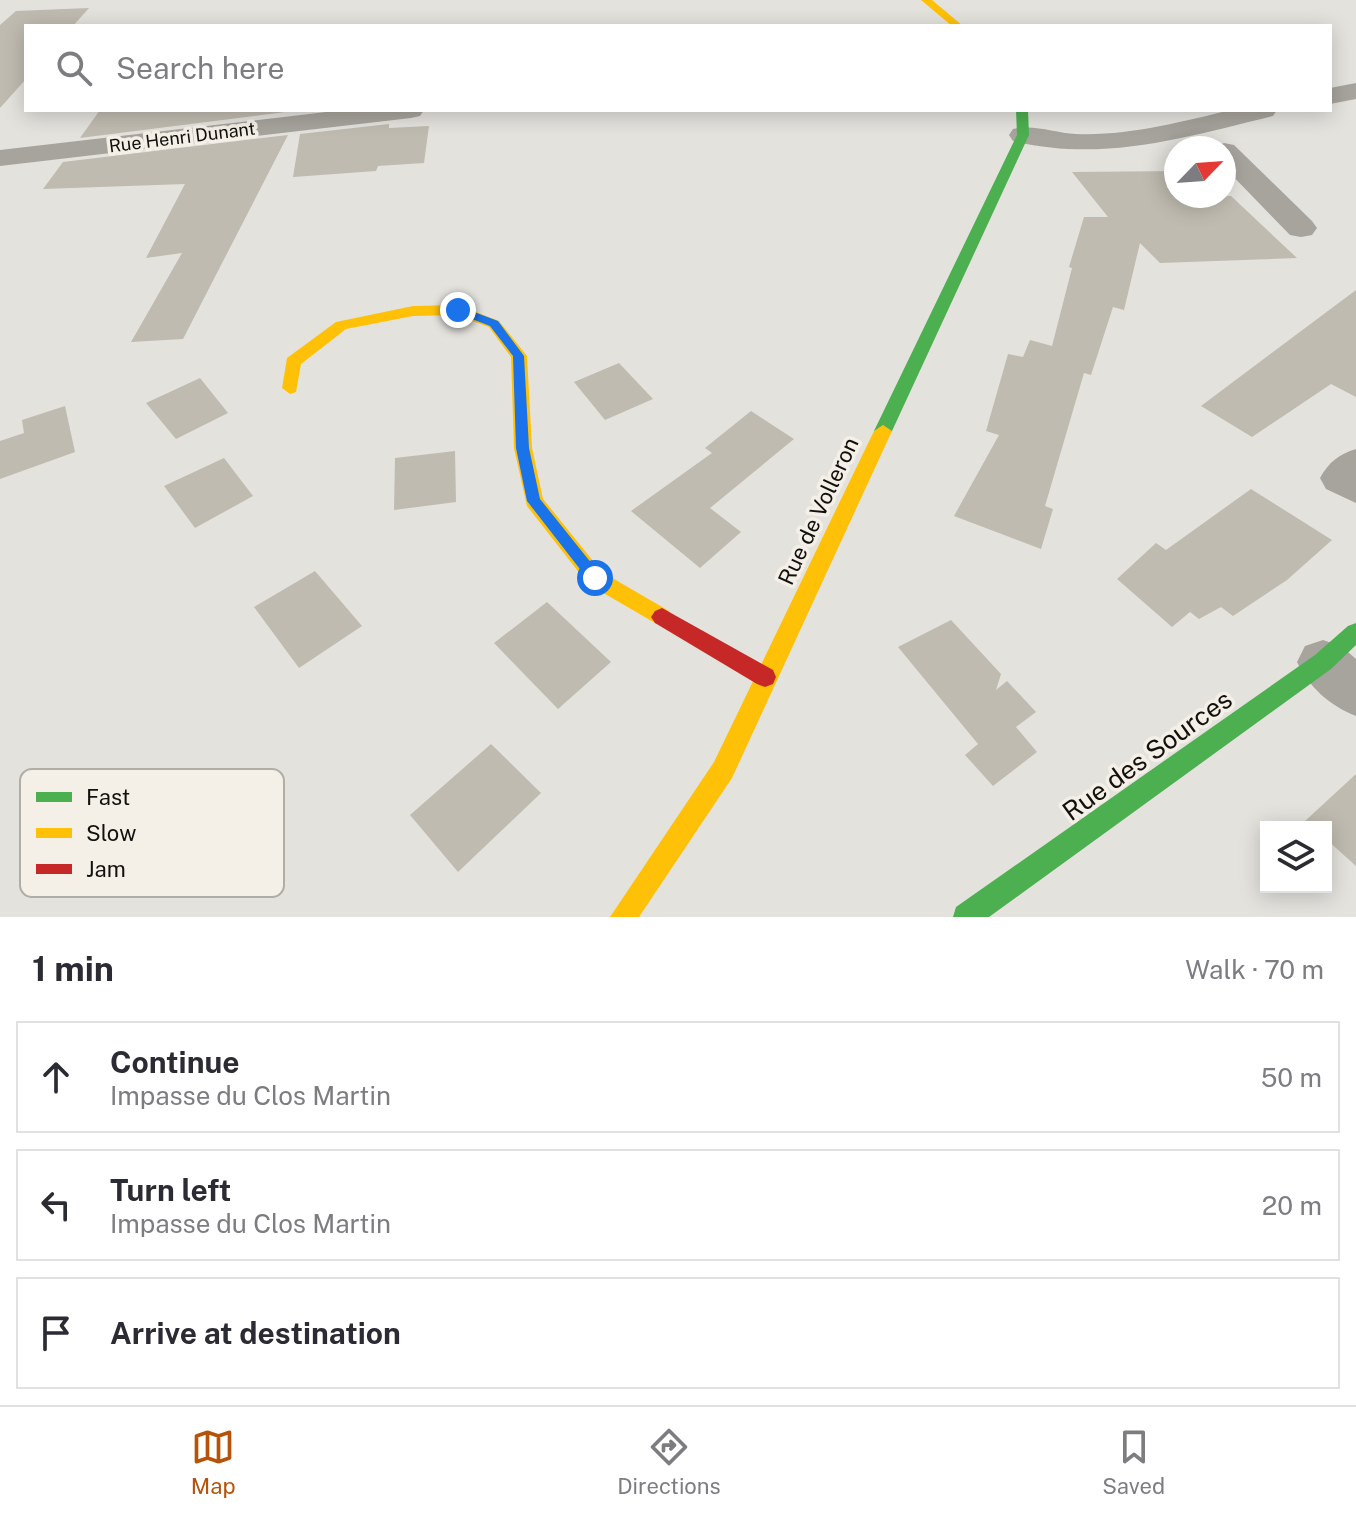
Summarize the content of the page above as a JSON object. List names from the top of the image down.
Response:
{
  "streets": {
    "street": ["Rue Henri Dunant", "Rue de Volleron", "Rue des Sources"]
  },
  "legend": ["Fast", "Slow", "Jam"],
  "north": "top right",
  "page": {
    "search": "Search here",
    "heading": ["1 min", "Walk · 70 m"],
    "list": [
      ["Continue", "Impasse du Clos Martin", "50 m"],
      ["Turn left", "Impasse du Clos Martin", "20 m"],
      "Arrive at destination"
    ],
    "nav": ["Map", "Directions", "Saved"]
  }
}
